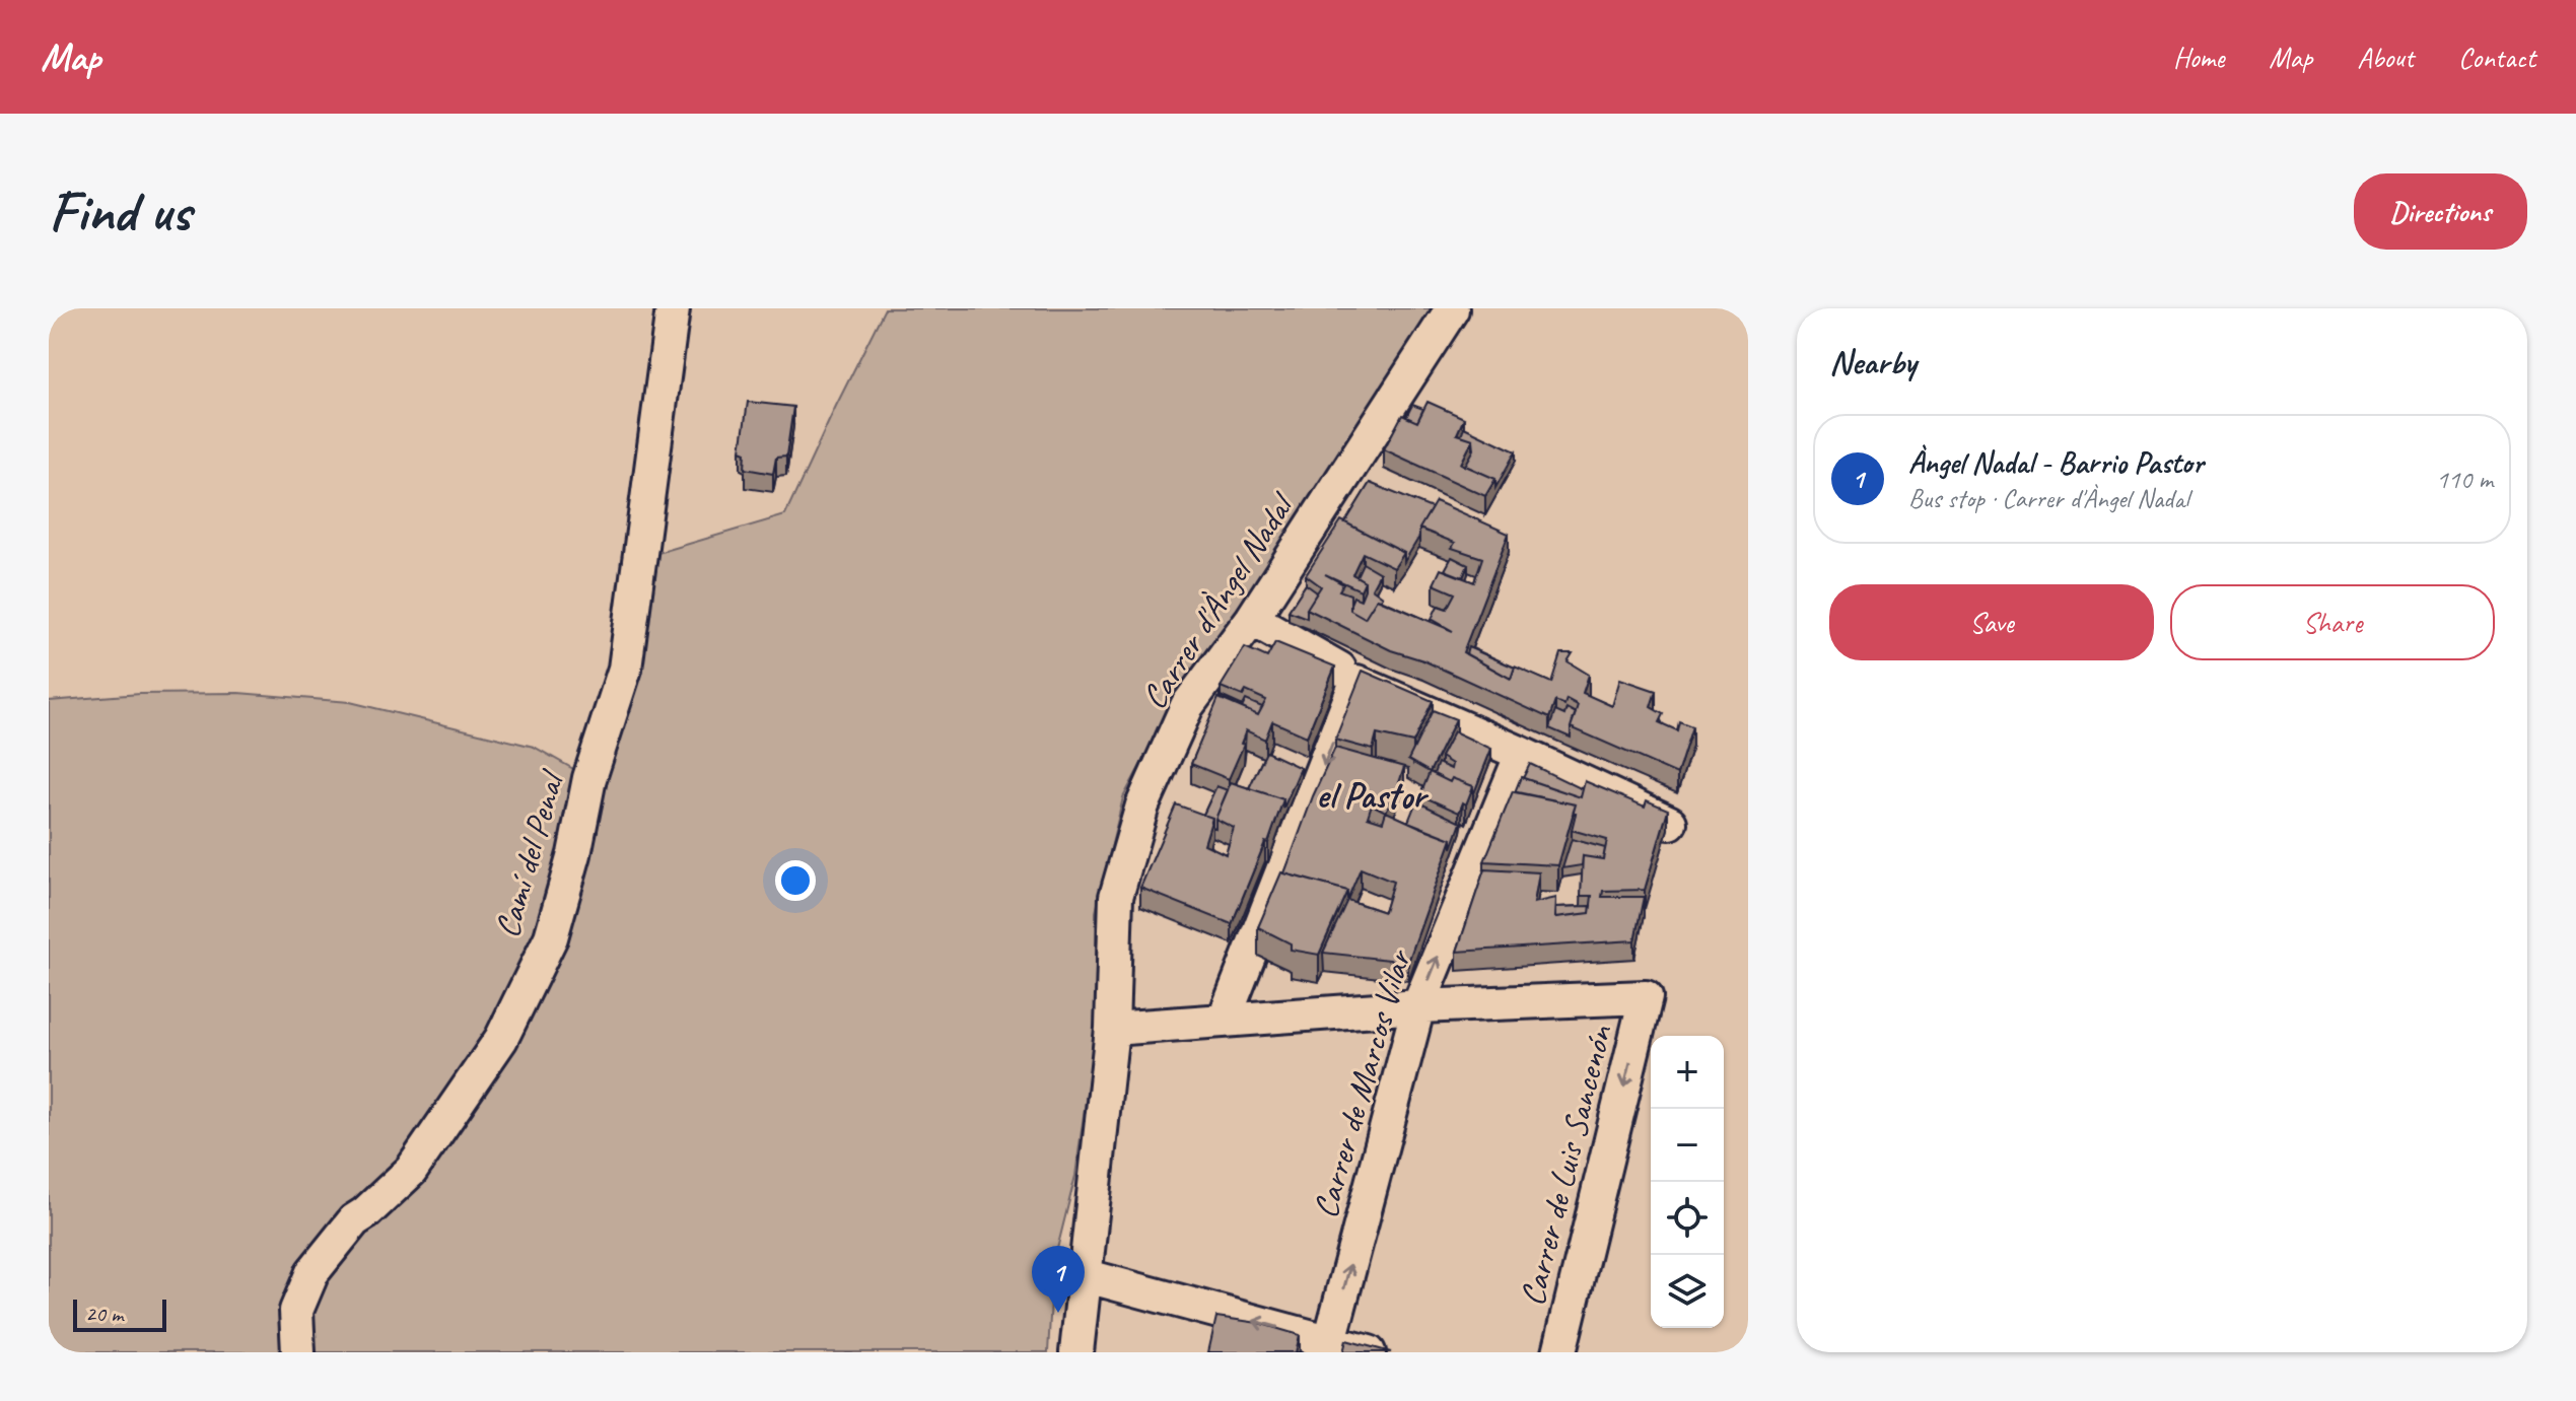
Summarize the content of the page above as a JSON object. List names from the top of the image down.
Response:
{
  "streets": {
    "street": [
      "Carrer d'Àngel Nadal",
      "Camí del Penal",
      "Carrer de Marcos Vilar",
      "Carrer de Luis Sancenón"
    ]
  },
  "crossings": [
    ["Carrer de Marcos Vilar", "Carrer de Luis Sancenón"]
  ],
  "districts": ["el Pastor"],
  "scale_bar": "20 m",
  "page": {
    "header": "Map",
    "nav": [
      "Home",
      "Map",
      "About",
      "Contact"
    ],
    "buttons": [
      "Directions",
      ["Save", "Share"]
    ],
    "title": "Find us",
    "heading": "Nearby",
    "list": [
      {
        "mark": "1",
        "name": "Àngel Nadal - Barrio Pastor",
        "note": "Bus stop · Carrer d'Àngel Nadal",
        "value": "110 m"
      }
    ],
    "map_buttons": ["+", "−"],
    "pins": "1",
    "scale": "20 m"
  }
}
